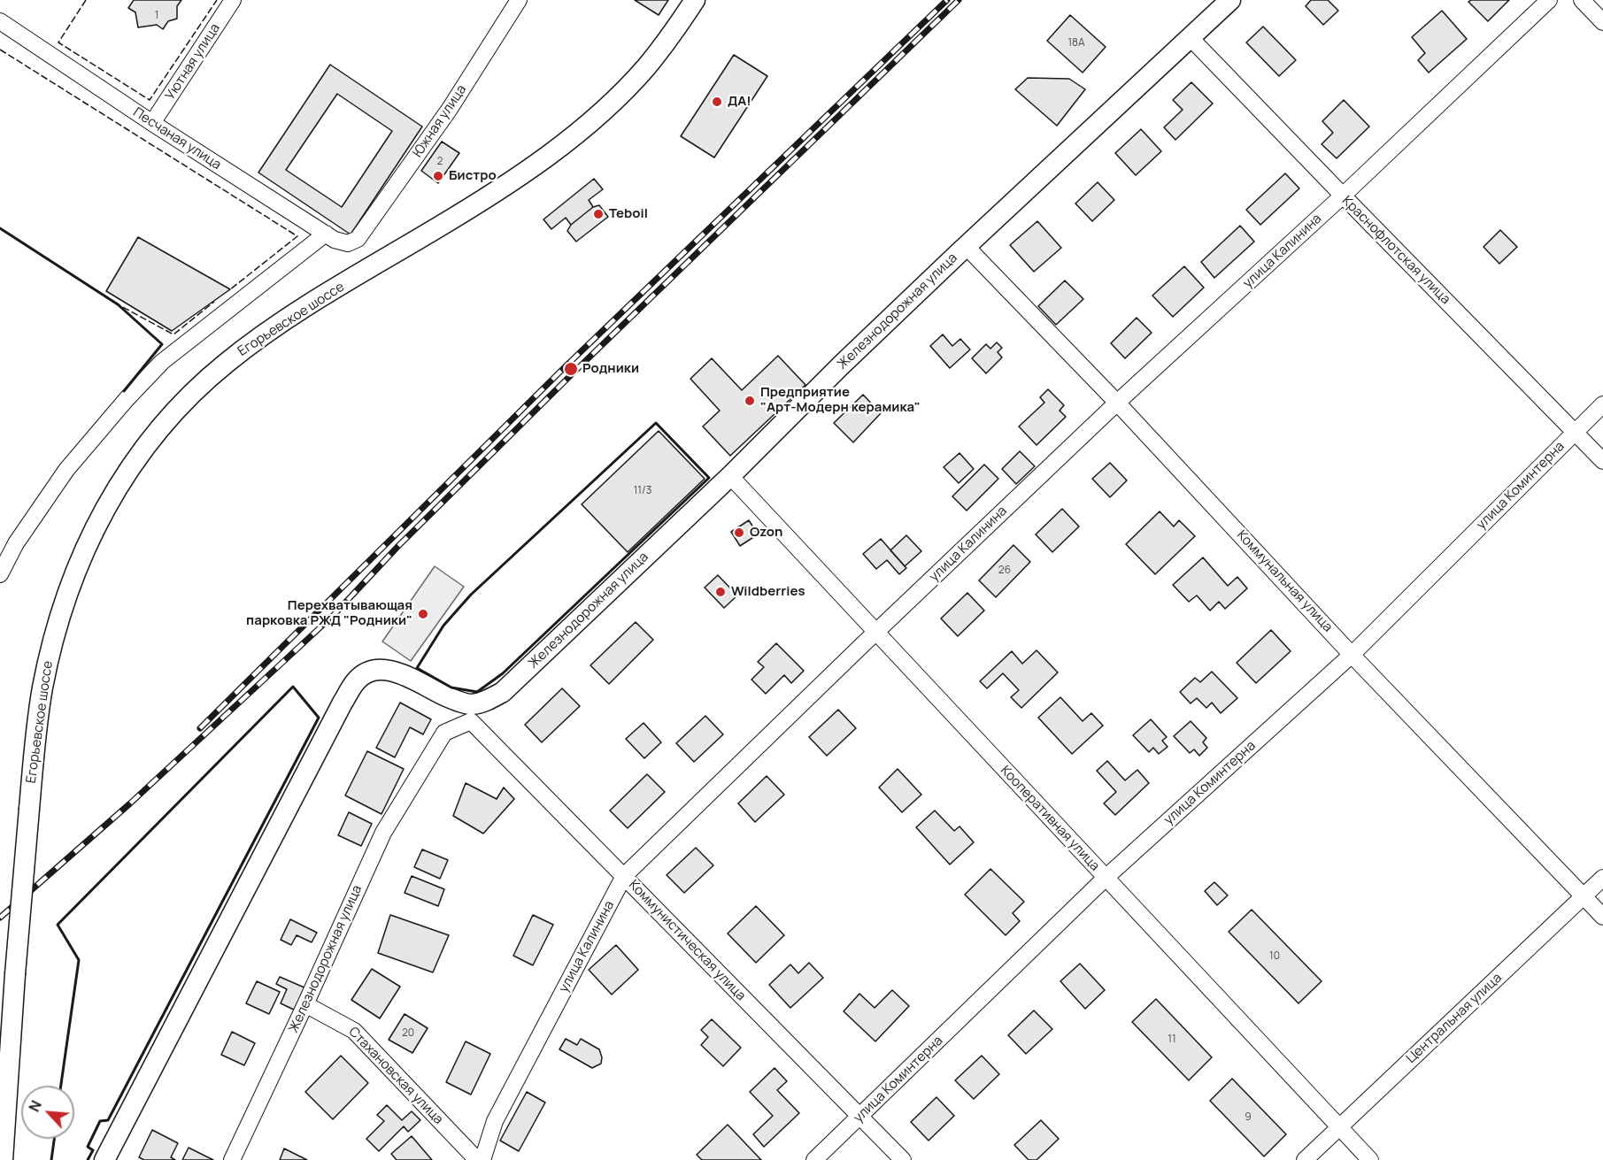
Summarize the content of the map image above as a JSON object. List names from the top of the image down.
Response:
{
  "streets": {
    "main road": ["Железнодорожная улица", "Егорьевское шоссе"],
    "street": [
      "Уютная улица",
      "Южная улица",
      "Песчаная улица",
      "Краснофлотская улица",
      "улица Калинина",
      "улица Коминтерна",
      "Коммунальная улица",
      "Кооперативная улица",
      "Коммунистическая улица",
      "Центральная улица",
      "Стахановская улица"
    ]
  },
  "crossings": [
    ["Уютная улица", "Песчаная улица"],
    ["Южная улица", "Песчаная улица"],
    ["Краснофлотская улица", "улица Калинина"],
    ["Краснофлотская улица", "Железнодорожная улица"],
    ["Краснофлотская улица", "улица Коминтерна"],
    ["улица Калинина", "Коммунальная улица"],
    ["улица Калинина", "Кооперативная улица"],
    ["улица Калинина", "Коммунистическая улица"],
    ["Железнодорожная улица", "Коммунальная улица"],
    ["Железнодорожная улица", "Кооперативная улица"],
    ["Железнодорожная улица", "Коммунистическая улица"],
    ["Железнодорожная улица", "Стахановская улица"],
    ["улица Коминтерна", "Коммунальная улица"],
    ["улица Коминтерна", "Кооперативная улица"],
    ["улица Коминтерна", "Коммунистическая улица"],
    ["Коммунальная улица", "Центральная улица"],
    ["Кооперативная улица", "Центральная улица"]
  ],
  "places": [
    "ДА!",
    "Бистро",
    "Teboil",
    "Родники",
    "Предприятие \"Арт-Модерн керамика\"",
    "Ozon",
    "Wildberries",
    "Перехватывающая парковка РЖД \"Родники\""
  ],
  "house_numbers": [
    "1",
    "18А",
    "2",
    "11/3",
    "26",
    "10",
    "20",
    "11",
    "9"
  ],
  "north": "top left"
}
